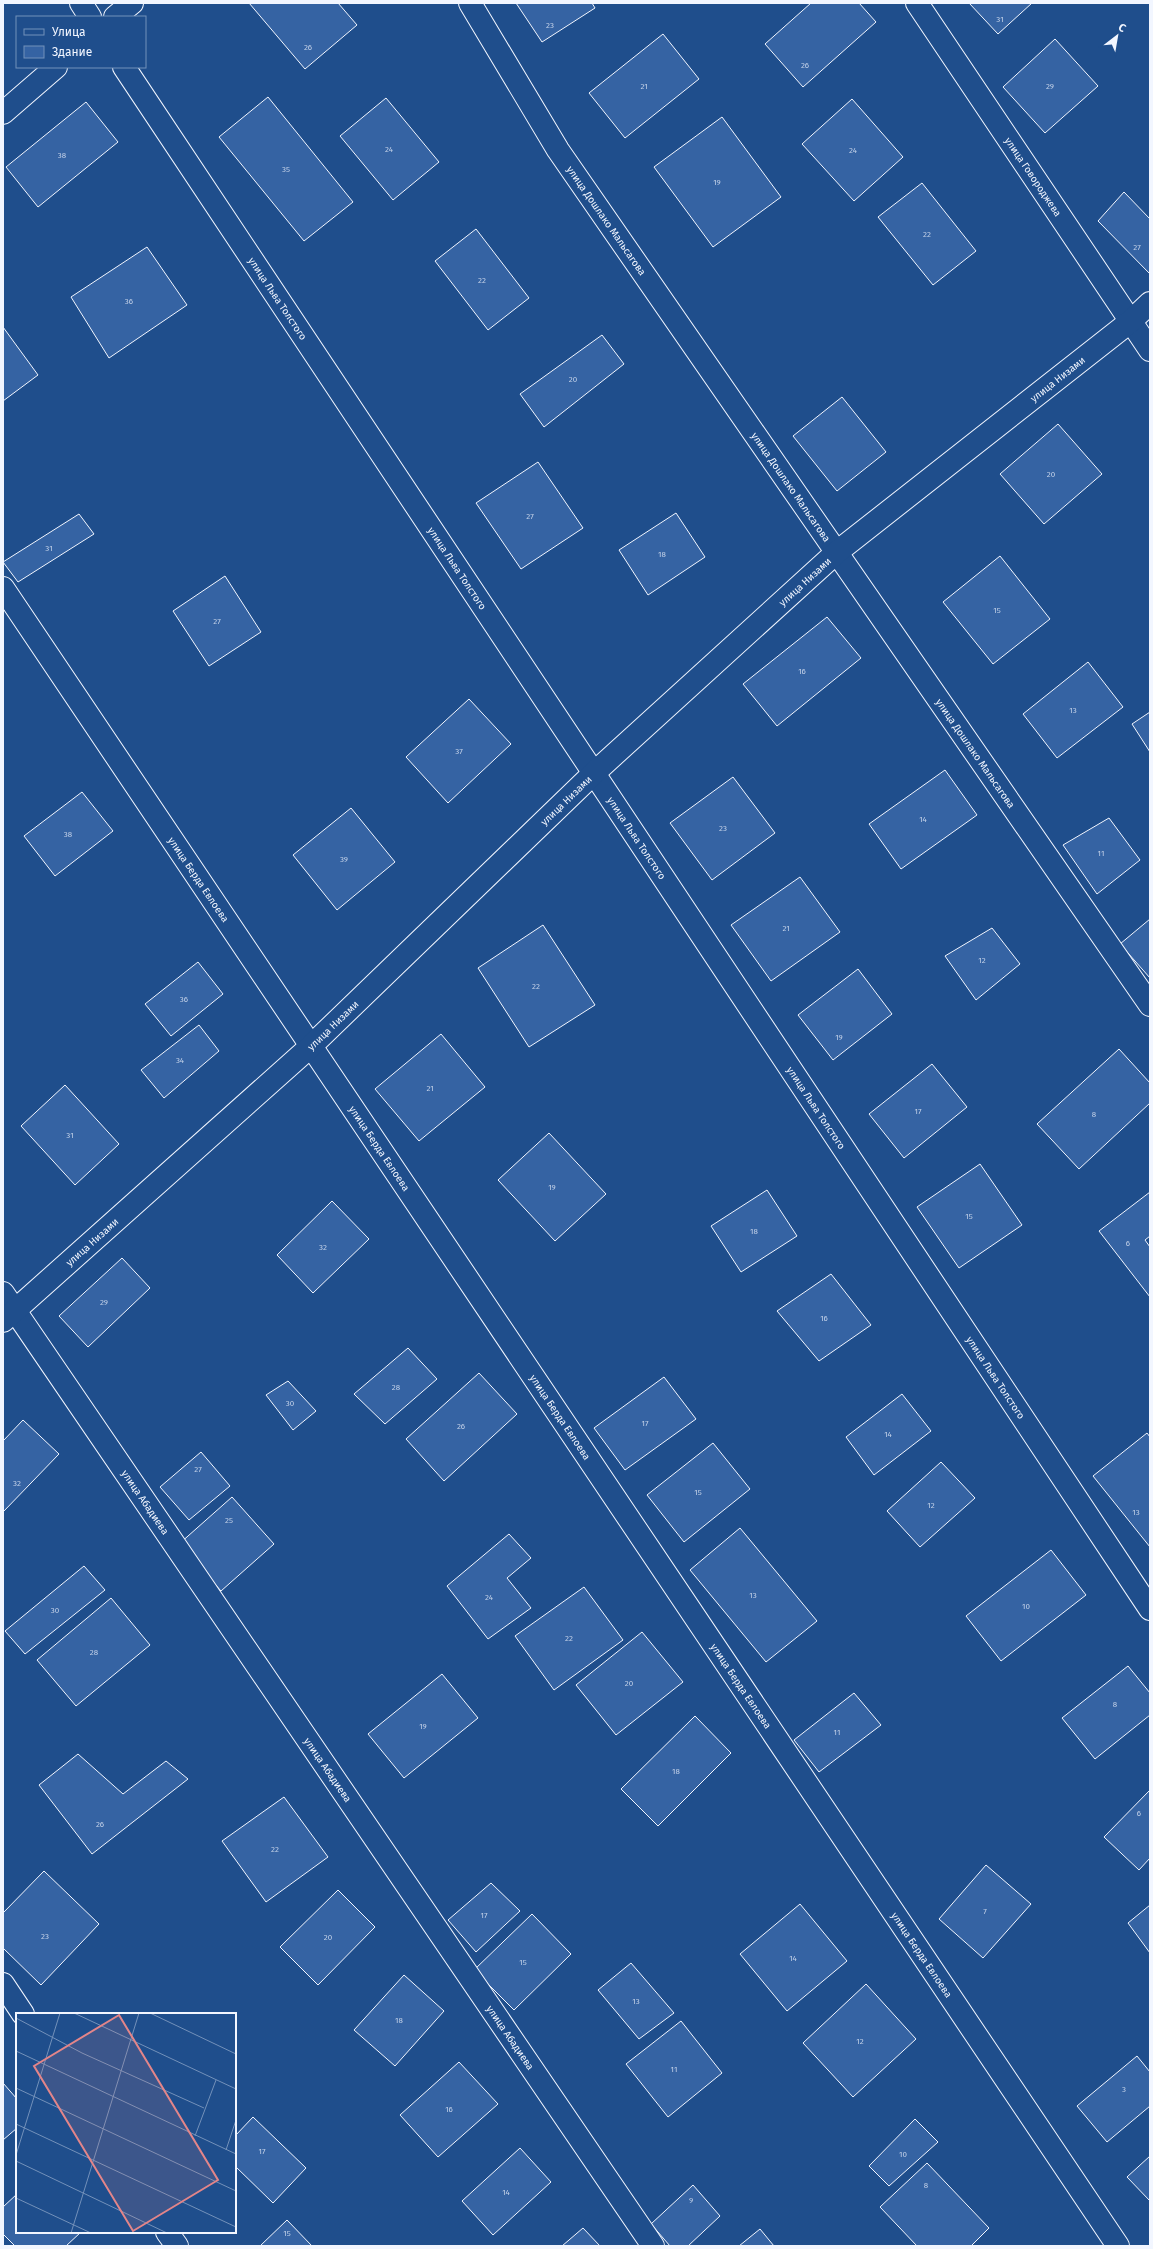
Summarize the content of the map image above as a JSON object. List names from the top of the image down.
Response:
{
  "streets": {
    "street": [
      "улица Говороджева",
      "улица Дошлако Мальсагова",
      "улица Льва Толстого",
      "улица Низами",
      "улица Берда Евлоева",
      "улица Абадиева"
    ]
  },
  "crossings": [
    ["улица Говороджева", "улица Низами"],
    ["улица Дошлако Мальсагова", "улица Низами"],
    ["улица Льва Толстого", "улица Низами"],
    ["улица Низами", "улица Берда Евлоева"],
    ["улица Низами", "улица Абадиева"]
  ],
  "house_numbers": [
    "31",
    "23",
    "26",
    "26",
    "21",
    "29",
    "24",
    "24",
    "38",
    "35",
    "19",
    "22",
    "27",
    "22",
    "36",
    "20",
    "20",
    "27",
    "31",
    "18",
    "15",
    "27",
    "16",
    "13",
    "37",
    "14",
    "23",
    "38",
    "11",
    "39",
    "21",
    "12",
    "22",
    "36",
    "19",
    "34",
    "21",
    "17",
    "8",
    "31",
    "19",
    "15",
    "18",
    "6",
    "32",
    "29",
    "16",
    "28",
    "30",
    "17",
    "26",
    "14",
    "27",
    "32",
    "15",
    "12",
    "13",
    "25",
    "13",
    "24",
    "10",
    "30",
    "22",
    "28",
    "20",
    "8",
    "19",
    "11",
    "18",
    "6",
    "26",
    "22",
    "7",
    "17",
    "23",
    "20",
    "14",
    "15",
    "13",
    "18",
    "12",
    "11",
    "3",
    "16",
    "17",
    "10",
    "8",
    "14",
    "9",
    "15"
  ],
  "legend": ["Улица", "Здание"],
  "north": "top right"
}
